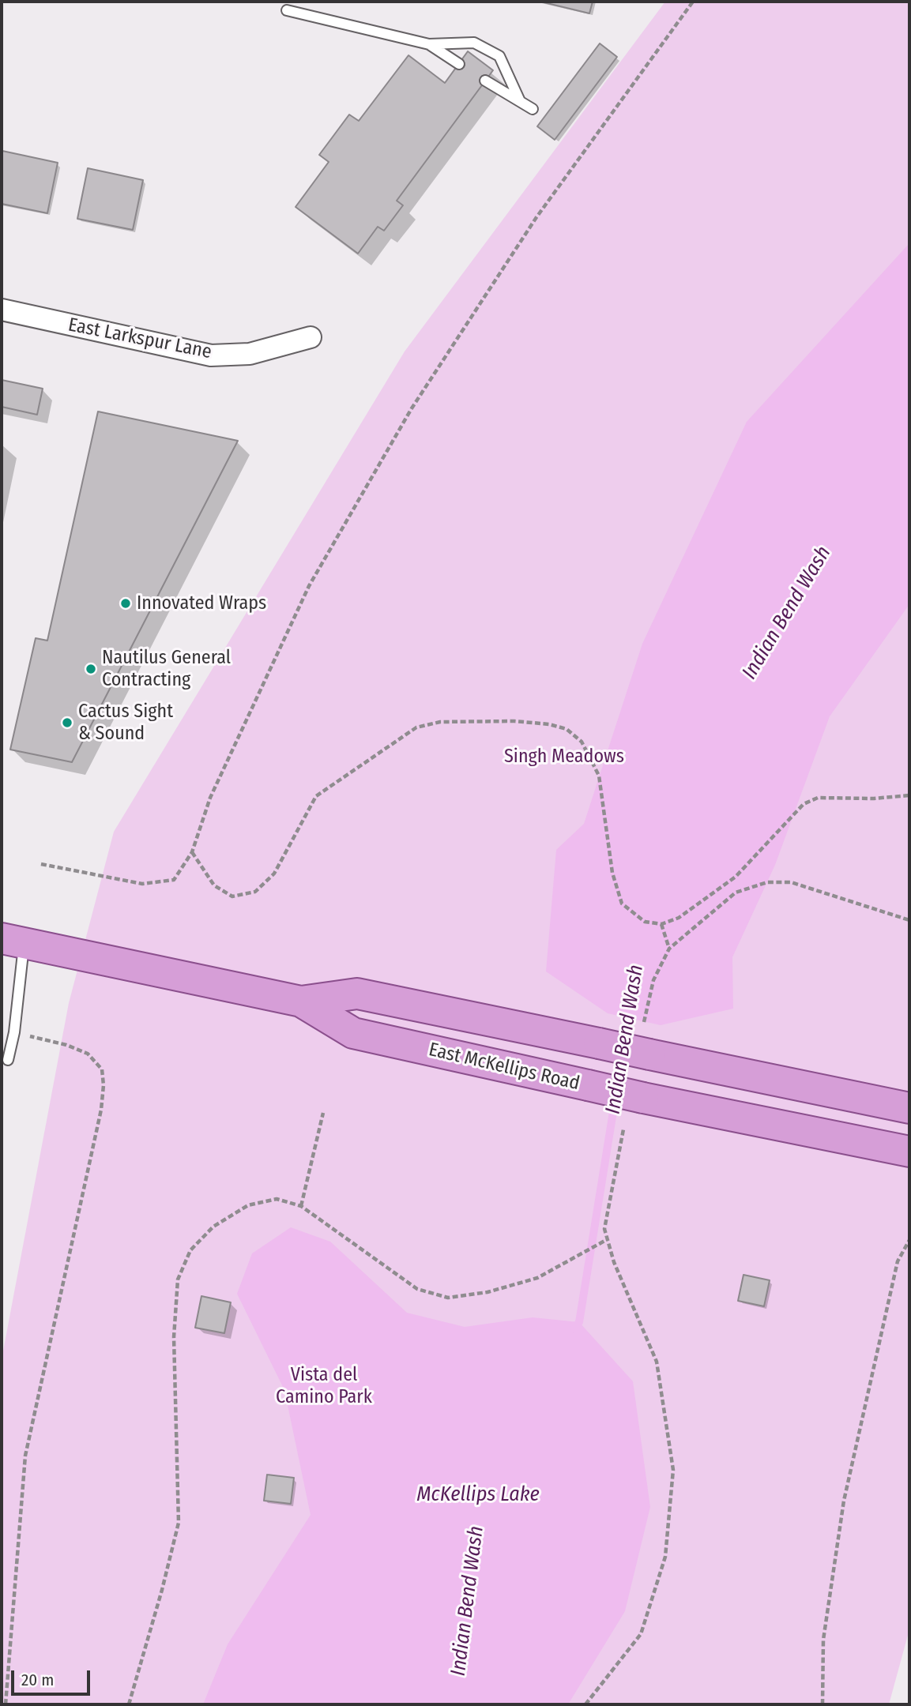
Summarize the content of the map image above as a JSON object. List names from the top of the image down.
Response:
{
  "streets": {
    "main road": ["East McKellips Road"],
    "street": ["East Larkspur Lane"]
  },
  "water": ["Indian Bend Wash", "McKellips Lake"],
  "parks": ["Singh Meadows", "Vista del Camino Park"],
  "places": ["Innovated Wraps", "Nautilus General Contracting", "Cactus Sight & Sound"],
  "scale_bar": "20 m"
}
